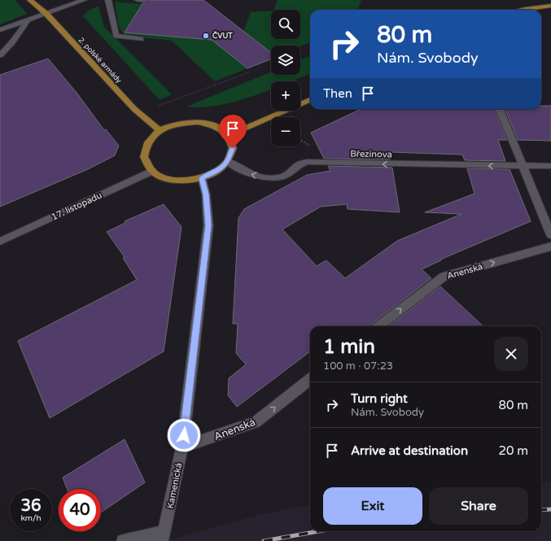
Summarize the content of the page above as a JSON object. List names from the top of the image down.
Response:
{
  "streets": {
    "main road": ["2. polské armády"],
    "street": [
      "Březinova",
      "17. listopadu",
      "Anenská",
      "Kamenická"
    ]
  },
  "crossings": [
    ["2. polské armády", "Březinova"],
    ["2. polské armády", "17. listopadu"],
    ["2. polské armády", "Kamenická"],
    ["Březinova", "17. listopadu"],
    ["Březinova", "Kamenická"],
    ["17. listopadu", "Kamenická"],
    ["Anenská", "Kamenická"]
  ],
  "one_way": ["Březinova", "Anenská"],
  "places": ["ČVUT"],
  "page": {
    "map_buttons": ["+", "−"],
    "turn": ["80 m", "Nám. Svobody"],
    "then": "Then",
    "heading": ["1 min", "100 m · 07:23"],
    "list": [
      {
        "name": "Turn right",
        "note": "Nám. Svobody",
        "value": "80 m"
      },
      {
        "name": "Arrive at destination",
        "value": "20 m"
      }
    ],
    "buttons": ["Exit", "Share"],
    "speed": "36 km/h",
    "limit": "40"
  }
}
